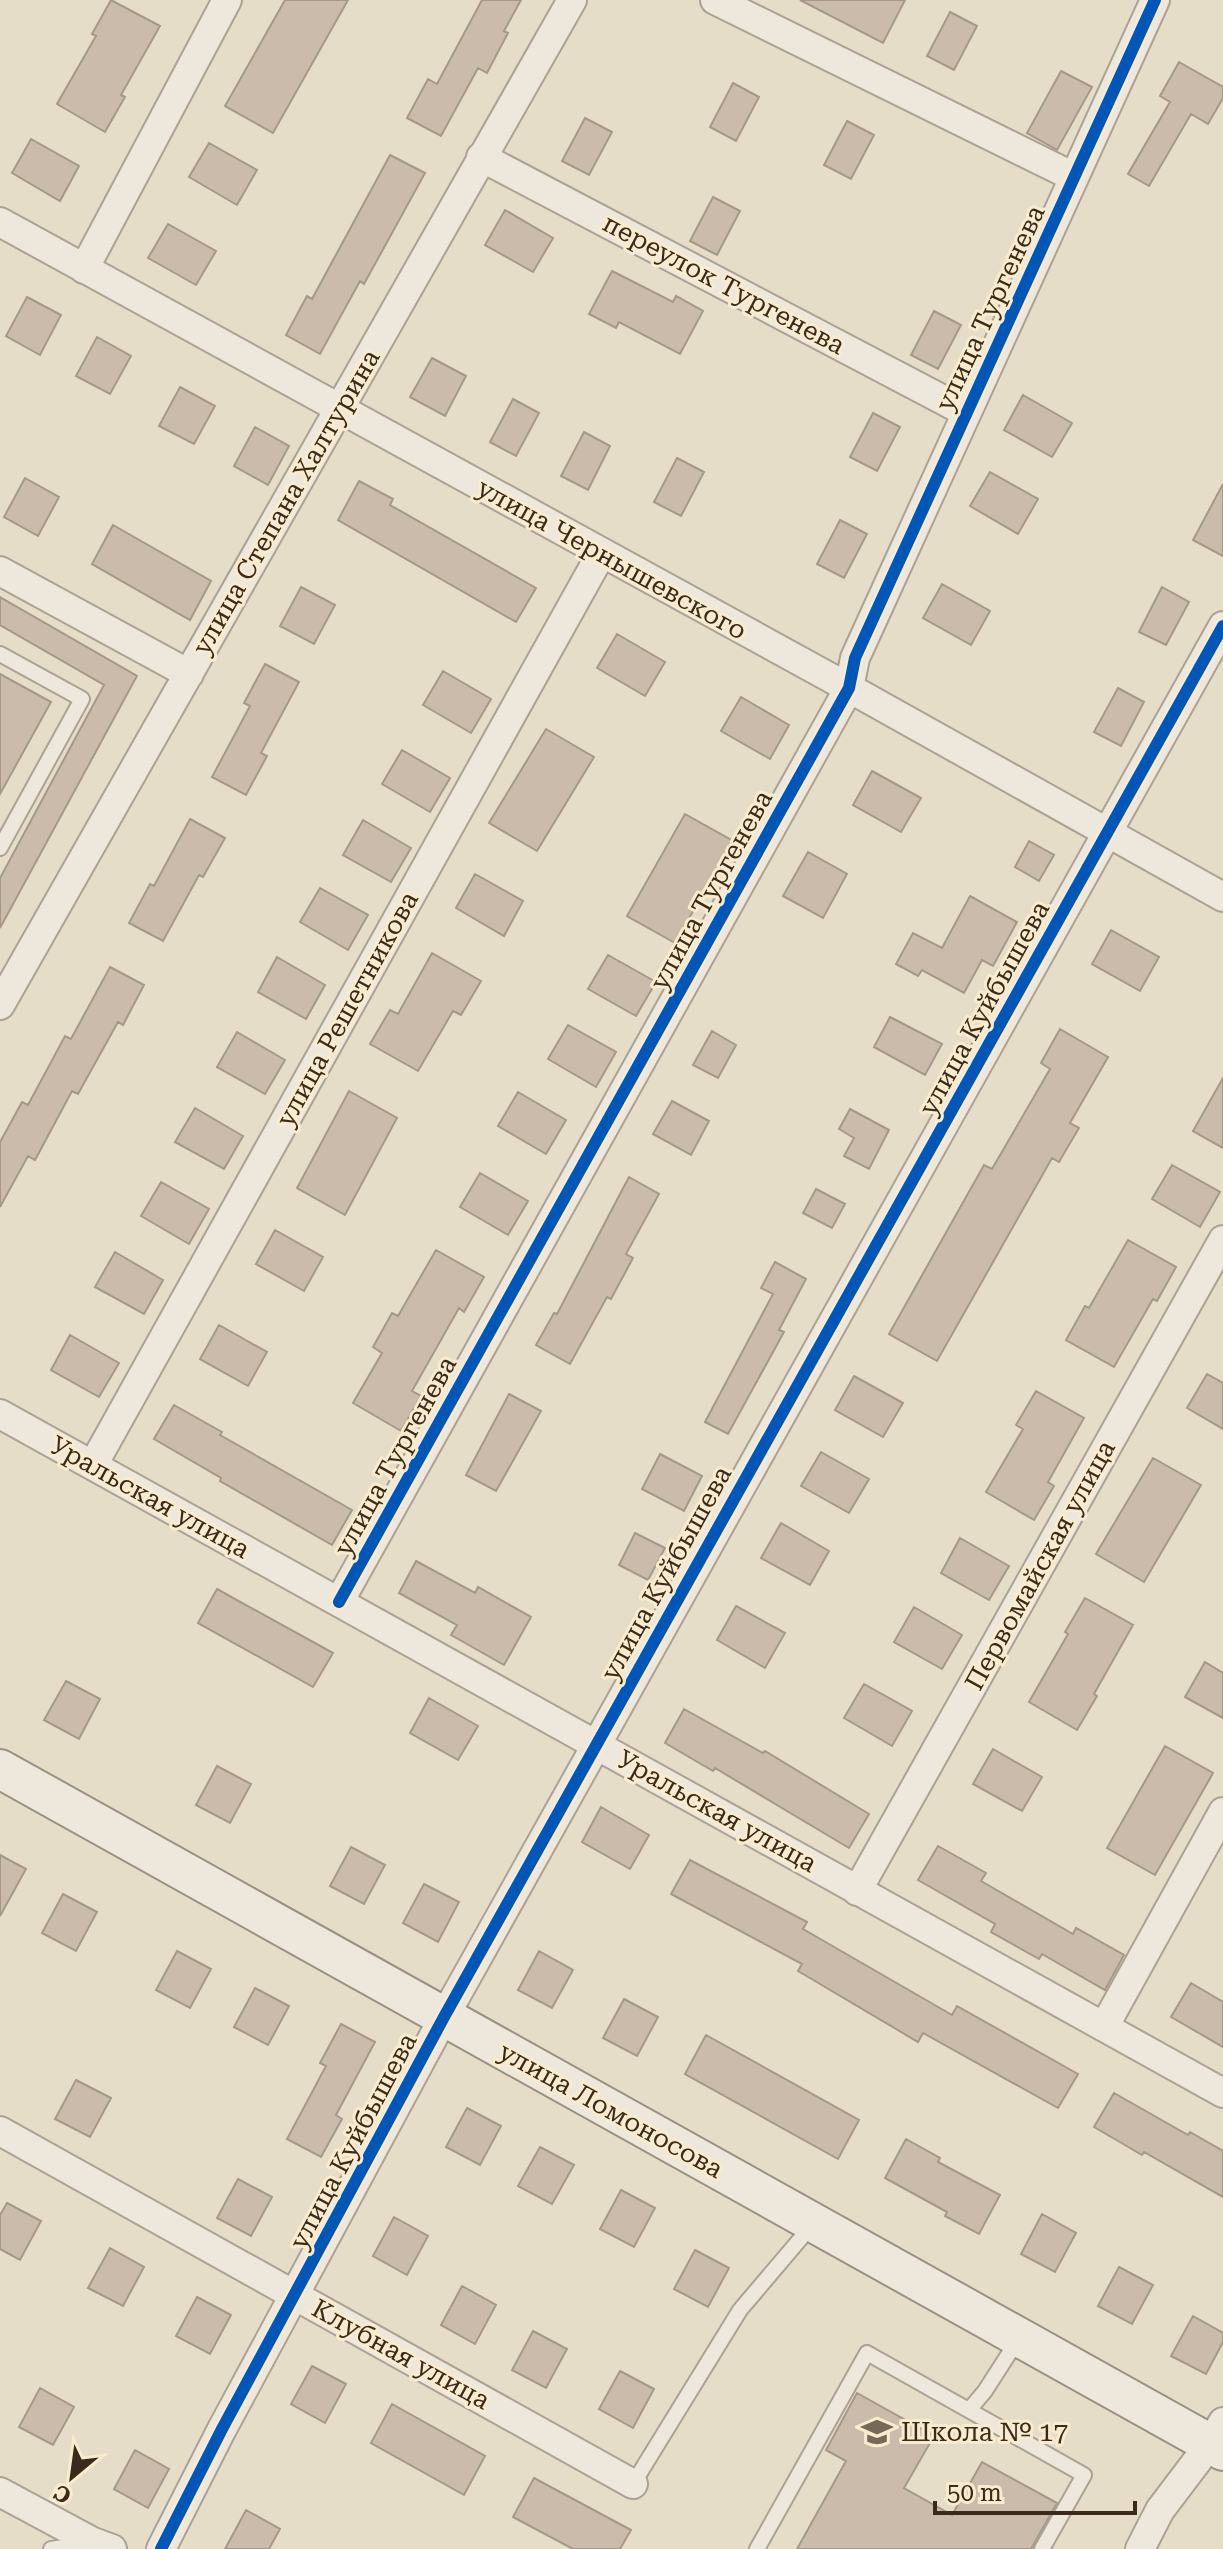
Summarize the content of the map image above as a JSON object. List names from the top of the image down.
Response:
{
  "streets": {
    "street": [
      "переулок Тургенева",
      "улица Тургенева",
      "улица Степана Халтурина",
      "улица Чернышевского",
      "улица Куйбышева",
      "улица Решетникова",
      "Уральская улица",
      "Первомайская улица",
      "улица Ломоносова",
      "Клубная улица"
    ]
  },
  "crossings": [
    ["переулок Тургенева", "улица Тургенева"],
    ["переулок Тургенева", "улица Степана Халтурина"],
    ["улица Тургенева", "улица Чернышевского"],
    ["улица Тургенева", "Уральская улица"],
    ["улица Степана Халтурина", "улица Чернышевского"],
    ["улица Чернышевского", "улица Куйбышева"],
    ["улица Чернышевского", "улица Решетникова"],
    ["улица Куйбышева", "Уральская улица"],
    ["улица Куйбышева", "улица Ломоносова"],
    ["улица Куйбышева", "Клубная улица"],
    ["улица Решетникова", "Уральская улица"],
    ["Уральская улица", "Первомайская улица"]
  ],
  "places": {
    "school or university": ["Школа № 17"]
  },
  "scale_bar": "50 m",
  "north": "bottom left"
}
